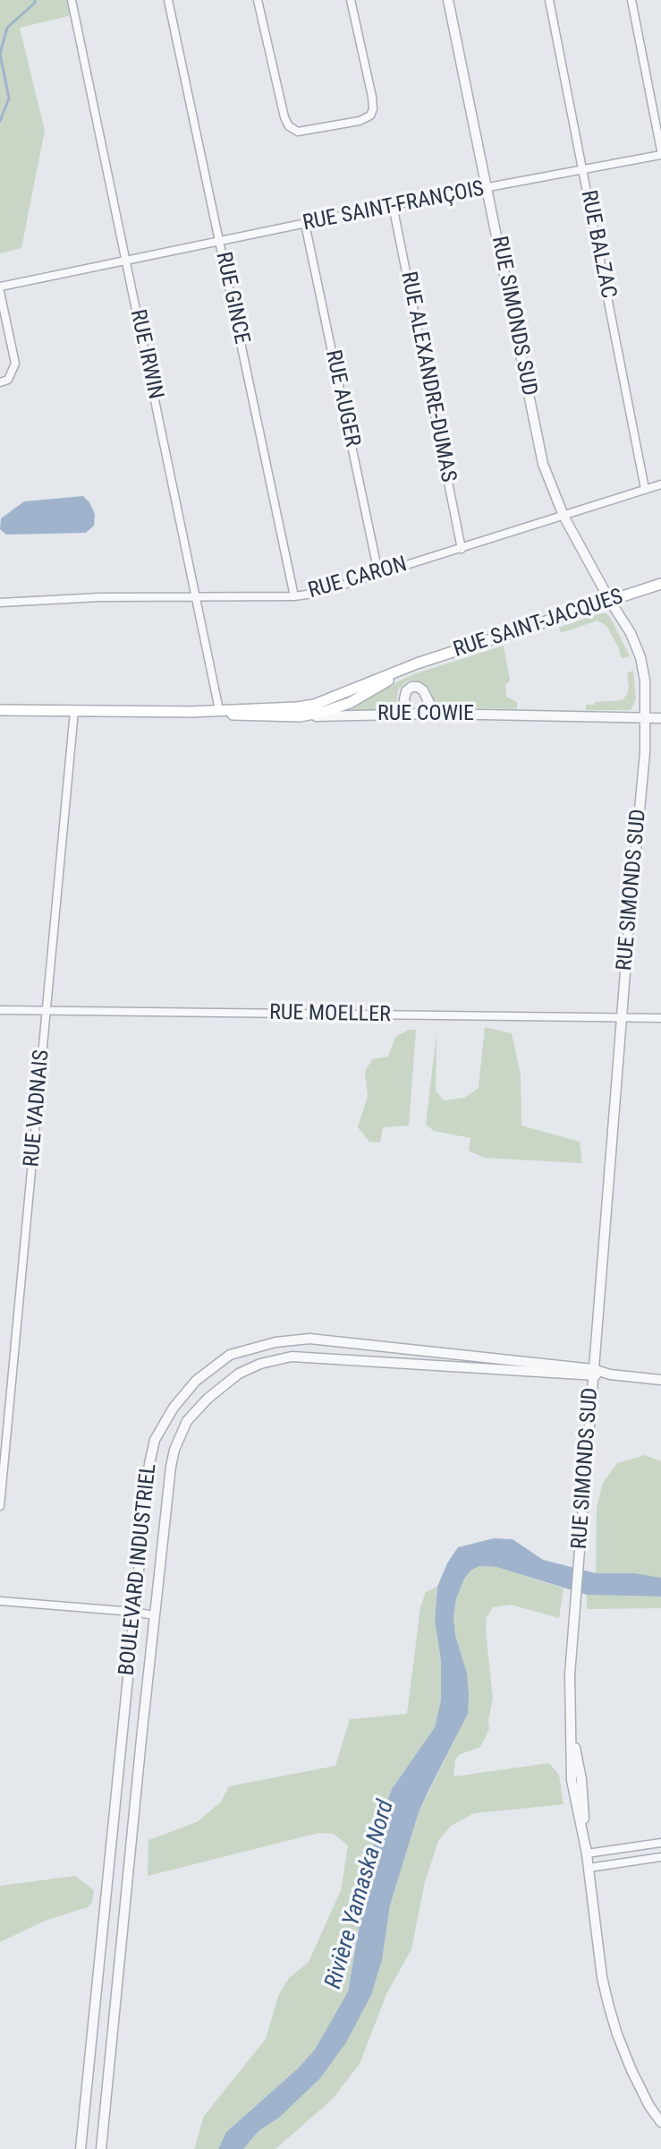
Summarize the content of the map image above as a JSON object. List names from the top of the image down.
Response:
{
  "streets": {
    "main road": ["RUE SAINT-JACQUES", "RUE COWIE"],
    "street": [
      "RUE SAINT-FRANÇOIS",
      "RUE BALZAC",
      "RUE GINCE",
      "RUE SIMONDS SUD",
      "RUE IRWIN",
      "RUE ALEXANDRE-DUMAS",
      "RUE AUGER",
      "RUE CARON",
      "RUE MOELLER",
      "RUE VADNAIS",
      "BOULEVARD INDUSTRIEL"
    ]
  },
  "crossings": [
    ["RUE SAINT-FRANÇOIS", "RUE BALZAC"],
    ["RUE SAINT-FRANÇOIS", "RUE GINCE"],
    ["RUE SAINT-FRANÇOIS", "RUE SIMONDS SUD"],
    ["RUE SAINT-FRANÇOIS", "RUE IRWIN"],
    ["RUE SAINT-FRANÇOIS", "RUE ALEXANDRE-DUMAS"],
    ["RUE SAINT-FRANÇOIS", "RUE AUGER"],
    ["RUE BALZAC", "RUE CARON"],
    ["RUE GINCE", "RUE CARON"],
    ["RUE SIMONDS SUD", "RUE CARON"],
    ["RUE SIMONDS SUD", "RUE SAINT-JACQUES"],
    ["RUE SIMONDS SUD", "RUE COWIE"],
    ["RUE SIMONDS SUD", "RUE MOELLER"],
    ["RUE SIMONDS SUD", "BOULEVARD INDUSTRIEL"],
    ["RUE IRWIN", "RUE CARON"],
    ["RUE IRWIN", "RUE SAINT-JACQUES"],
    ["RUE IRWIN", "RUE COWIE"],
    ["RUE ALEXANDRE-DUMAS", "RUE CARON"],
    ["RUE AUGER", "RUE CARON"],
    ["RUE SAINT-JACQUES", "RUE COWIE"],
    ["RUE COWIE", "RUE VADNAIS"],
    ["RUE MOELLER", "RUE VADNAIS"]
  ],
  "water": ["Rivière Yamaska Nord"]
}
